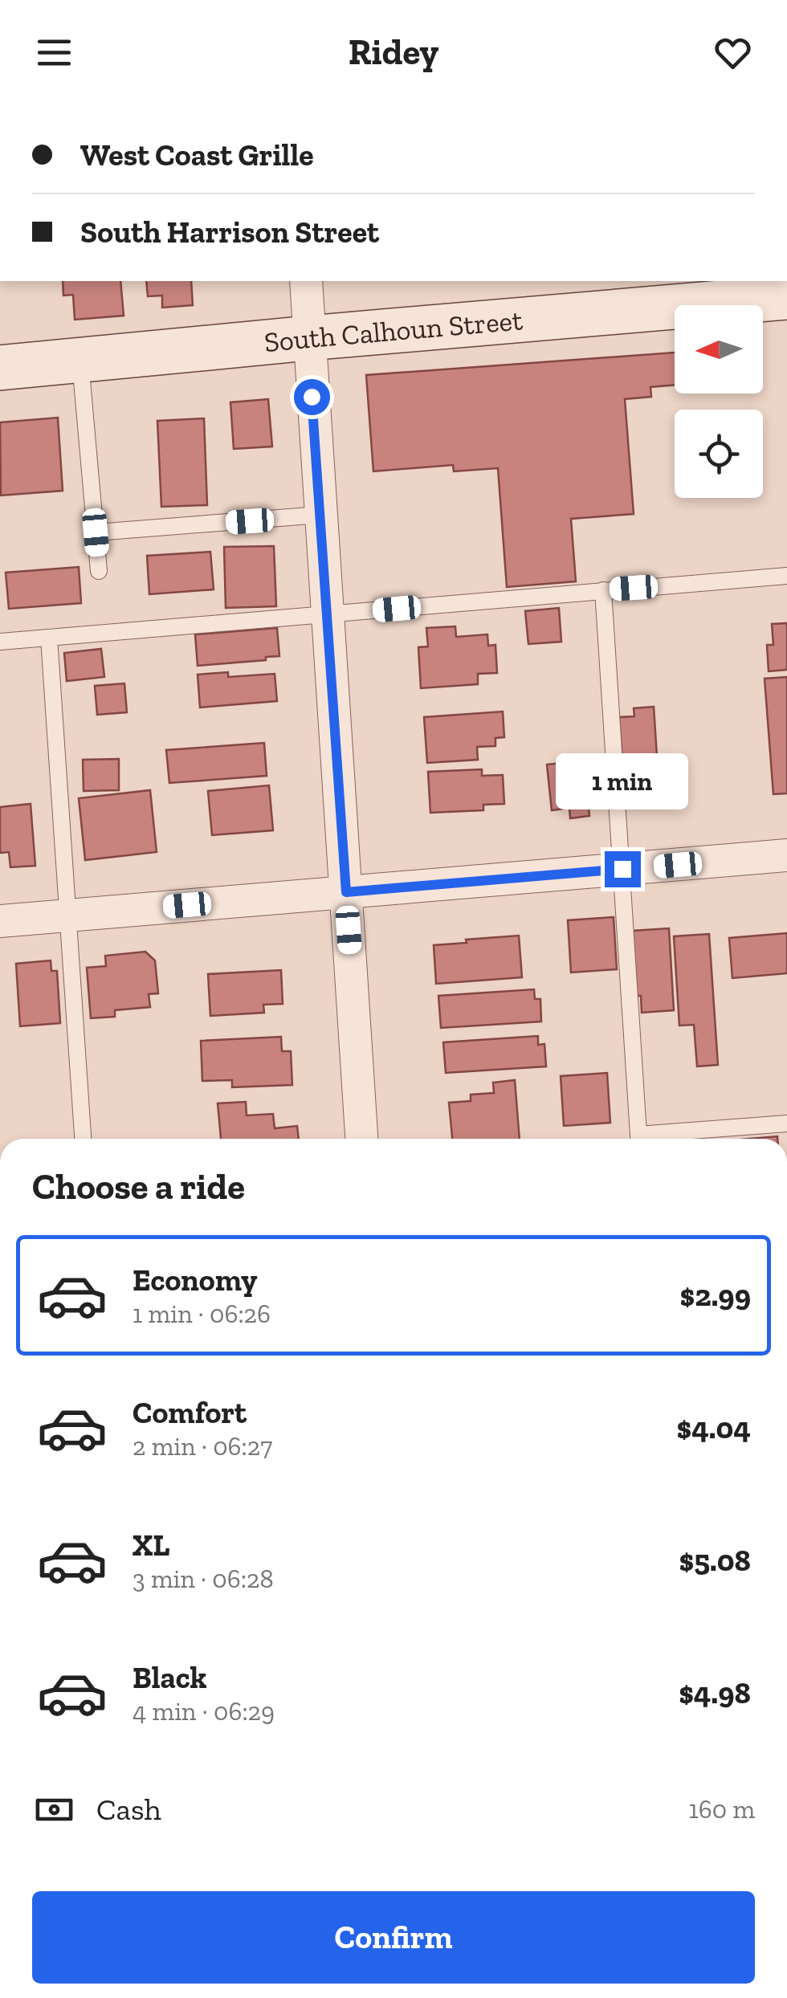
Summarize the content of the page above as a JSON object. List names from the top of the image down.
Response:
{
  "streets": {
    "street": ["South Calhoun Street"]
  },
  "north": "left",
  "page": {
    "header": "Ridey",
    "banner": ["West Coast Grille", "South Harrison Street"],
    "bubble": "1 min",
    "heading": "Choose a ride",
    "list": [
      {
        "name": "Economy",
        "note": "1 min · 06:26",
        "value": "$2.99"
      },
      {
        "name": "Comfort",
        "note": "2 min · 06:27",
        "value": "$4.04"
      },
      {
        "name": "XL",
        "note": "3 min · 06:28",
        "value": "$5.08"
      },
      {
        "name": "Black",
        "note": "4 min · 06:29",
        "value": "$4.98"
      }
    ],
    "pay": ["Cash", "160 m"],
    "buttons": "Confirm"
  }
}
